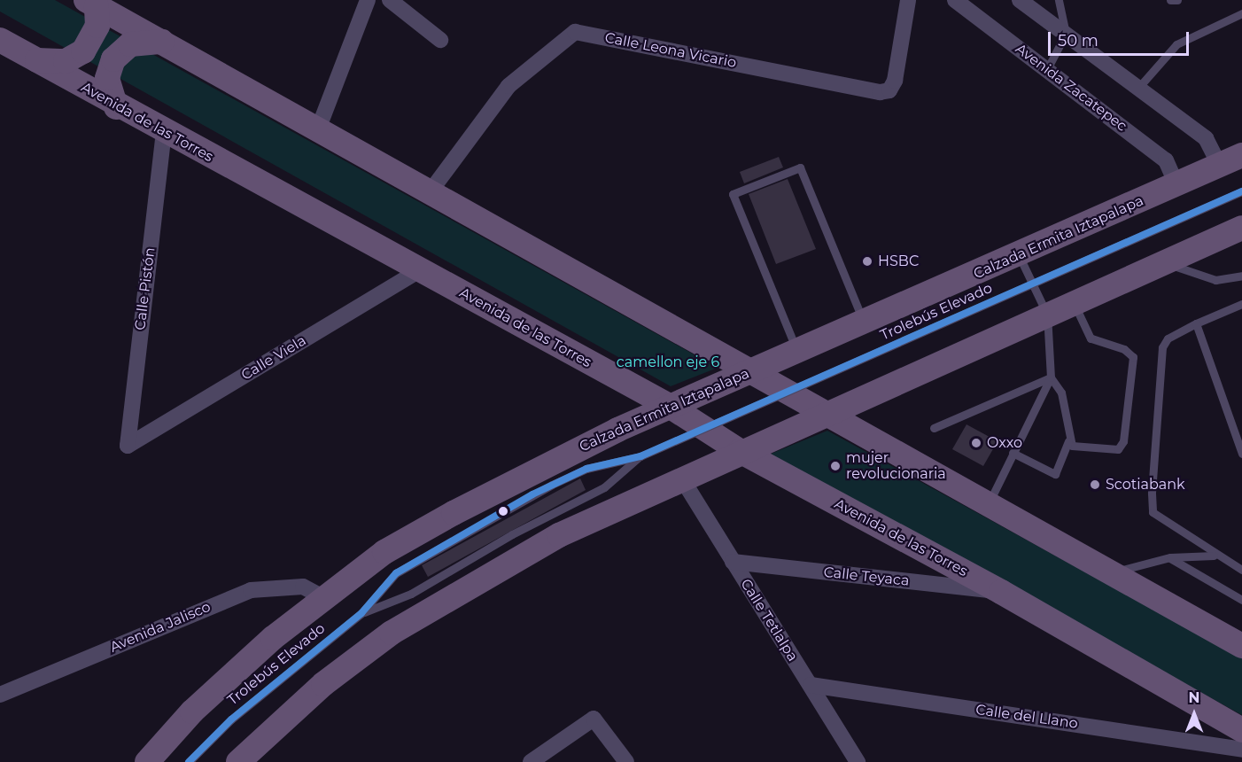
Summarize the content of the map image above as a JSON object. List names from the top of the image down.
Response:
{
  "streets": {
    "main road": ["Avenida de las Torres", "Calzada Ermita Iztapalapa"],
    "street": [
      "Calle Leona Vicario",
      "Avenida Zacatepec",
      "Calle Pistón",
      "Calle Viela",
      "Calle Teyaca",
      "Calle Tetlalpa",
      "Avenida Jalisco",
      "Calle del Llano"
    ],
    "lane": ["Trolebús Elevado"]
  },
  "crossings": [
    ["Avenida Zacatepec", "Calzada Ermita Iztapalapa"],
    ["Avenida de las Torres", "Calzada Ermita Iztapalapa"],
    ["Avenida de las Torres", "Calle Pistón"],
    ["Avenida de las Torres", "Calle Viela"],
    ["Avenida de las Torres", "Calle Teyaca"],
    ["Calzada Ermita Iztapalapa", "Avenida Jalisco"],
    ["Calle Pistón", "Calle Viela"],
    ["Calle Teyaca", "Calle Tetlalpa"],
    ["Calle Tetlalpa", "Calle del Llano"]
  ],
  "parks": ["camellon eje 6"],
  "places": [
    "HSBC",
    "Oxxo",
    "mujer revolucionaria",
    "Scotiabank"
  ],
  "scale_bar": "50 m",
  "north": "top"
}
